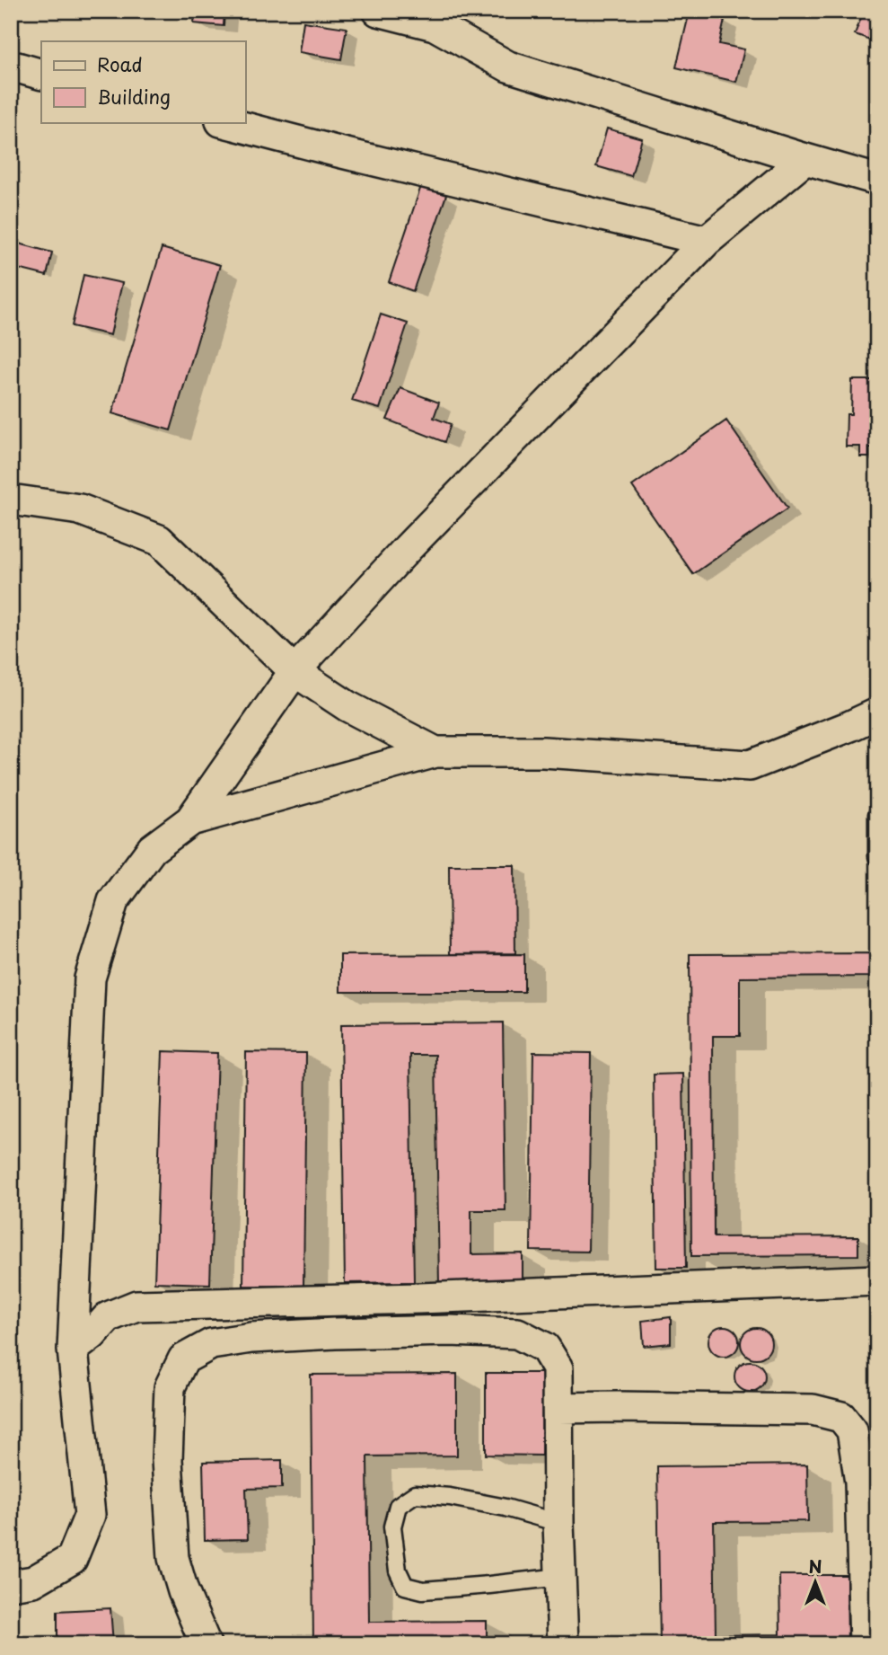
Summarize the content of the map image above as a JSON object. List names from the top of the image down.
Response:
{
  "legend": ["Road", "Building"],
  "north": "top"
}
